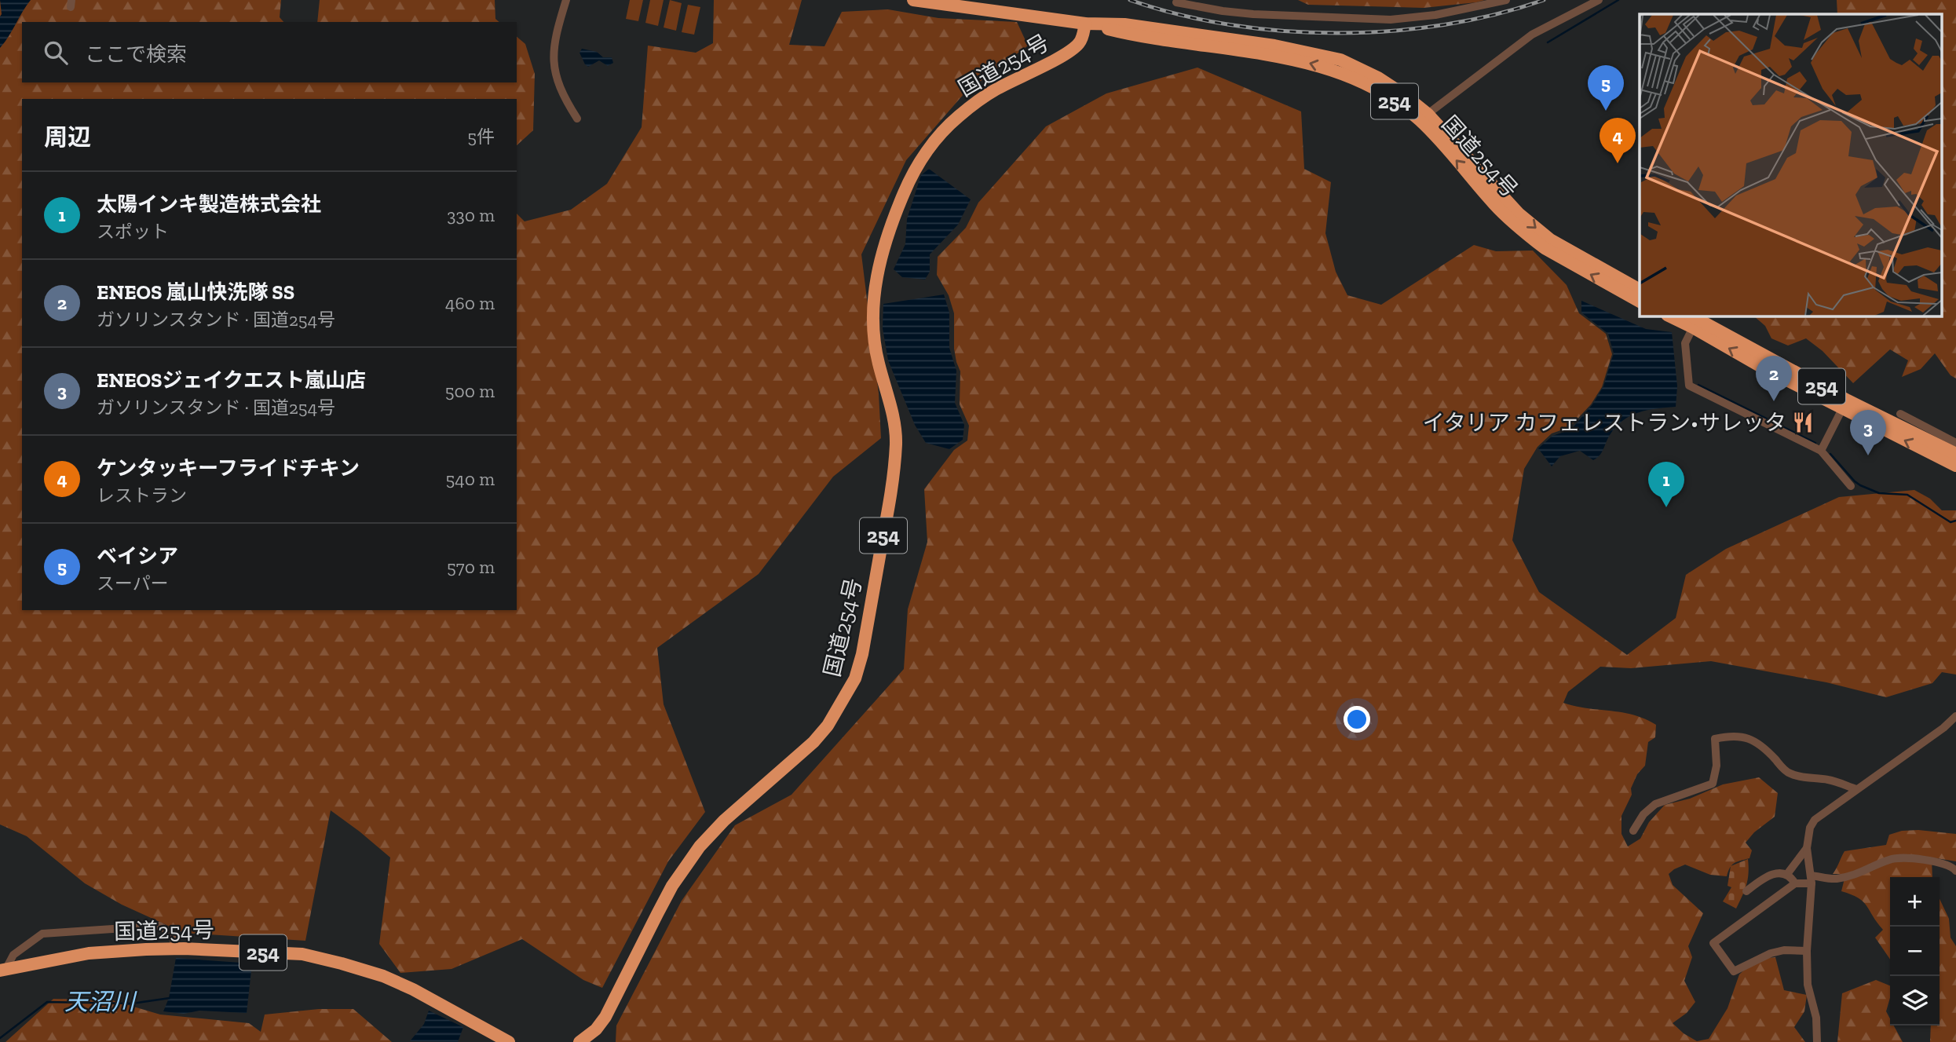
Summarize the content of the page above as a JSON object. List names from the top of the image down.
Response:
{
  "streets": {
    "highway": ["国道254号", "254"]
  },
  "crossings": [
    ["国道254号", "254"]
  ],
  "water": ["天沼川"],
  "places": {
    "restaurant": ["イタリア カフェレストラン•サレッタ"]
  },
  "page": {
    "search": "ここで検索",
    "pins": [
      "5",
      "4",
      "2",
      "3",
      "1"
    ],
    "heading": ["周辺", "5件"],
    "list": [
      {
        "mark": "1",
        "name": "太陽インキ製造株式会社",
        "note": "スポット",
        "value": "330 m"
      },
      {
        "mark": "2",
        "name": "ENEOS 嵐山快洗隊 SS",
        "note": "ガソリンスタンド · 国道254号",
        "value": "460 m"
      },
      {
        "mark": "3",
        "name": "ENEOSジェイクエスト嵐山店",
        "note": "ガソリンスタンド · 国道254号",
        "value": "500 m"
      },
      {
        "mark": "4",
        "name": "ケンタッキーフライドチキン",
        "note": "レストラン",
        "value": "540 m"
      },
      {
        "mark": "5",
        "name": "ベイシア",
        "note": "スーパー",
        "value": "570 m"
      }
    ],
    "map_buttons": ["+", "−"]
  }
}
